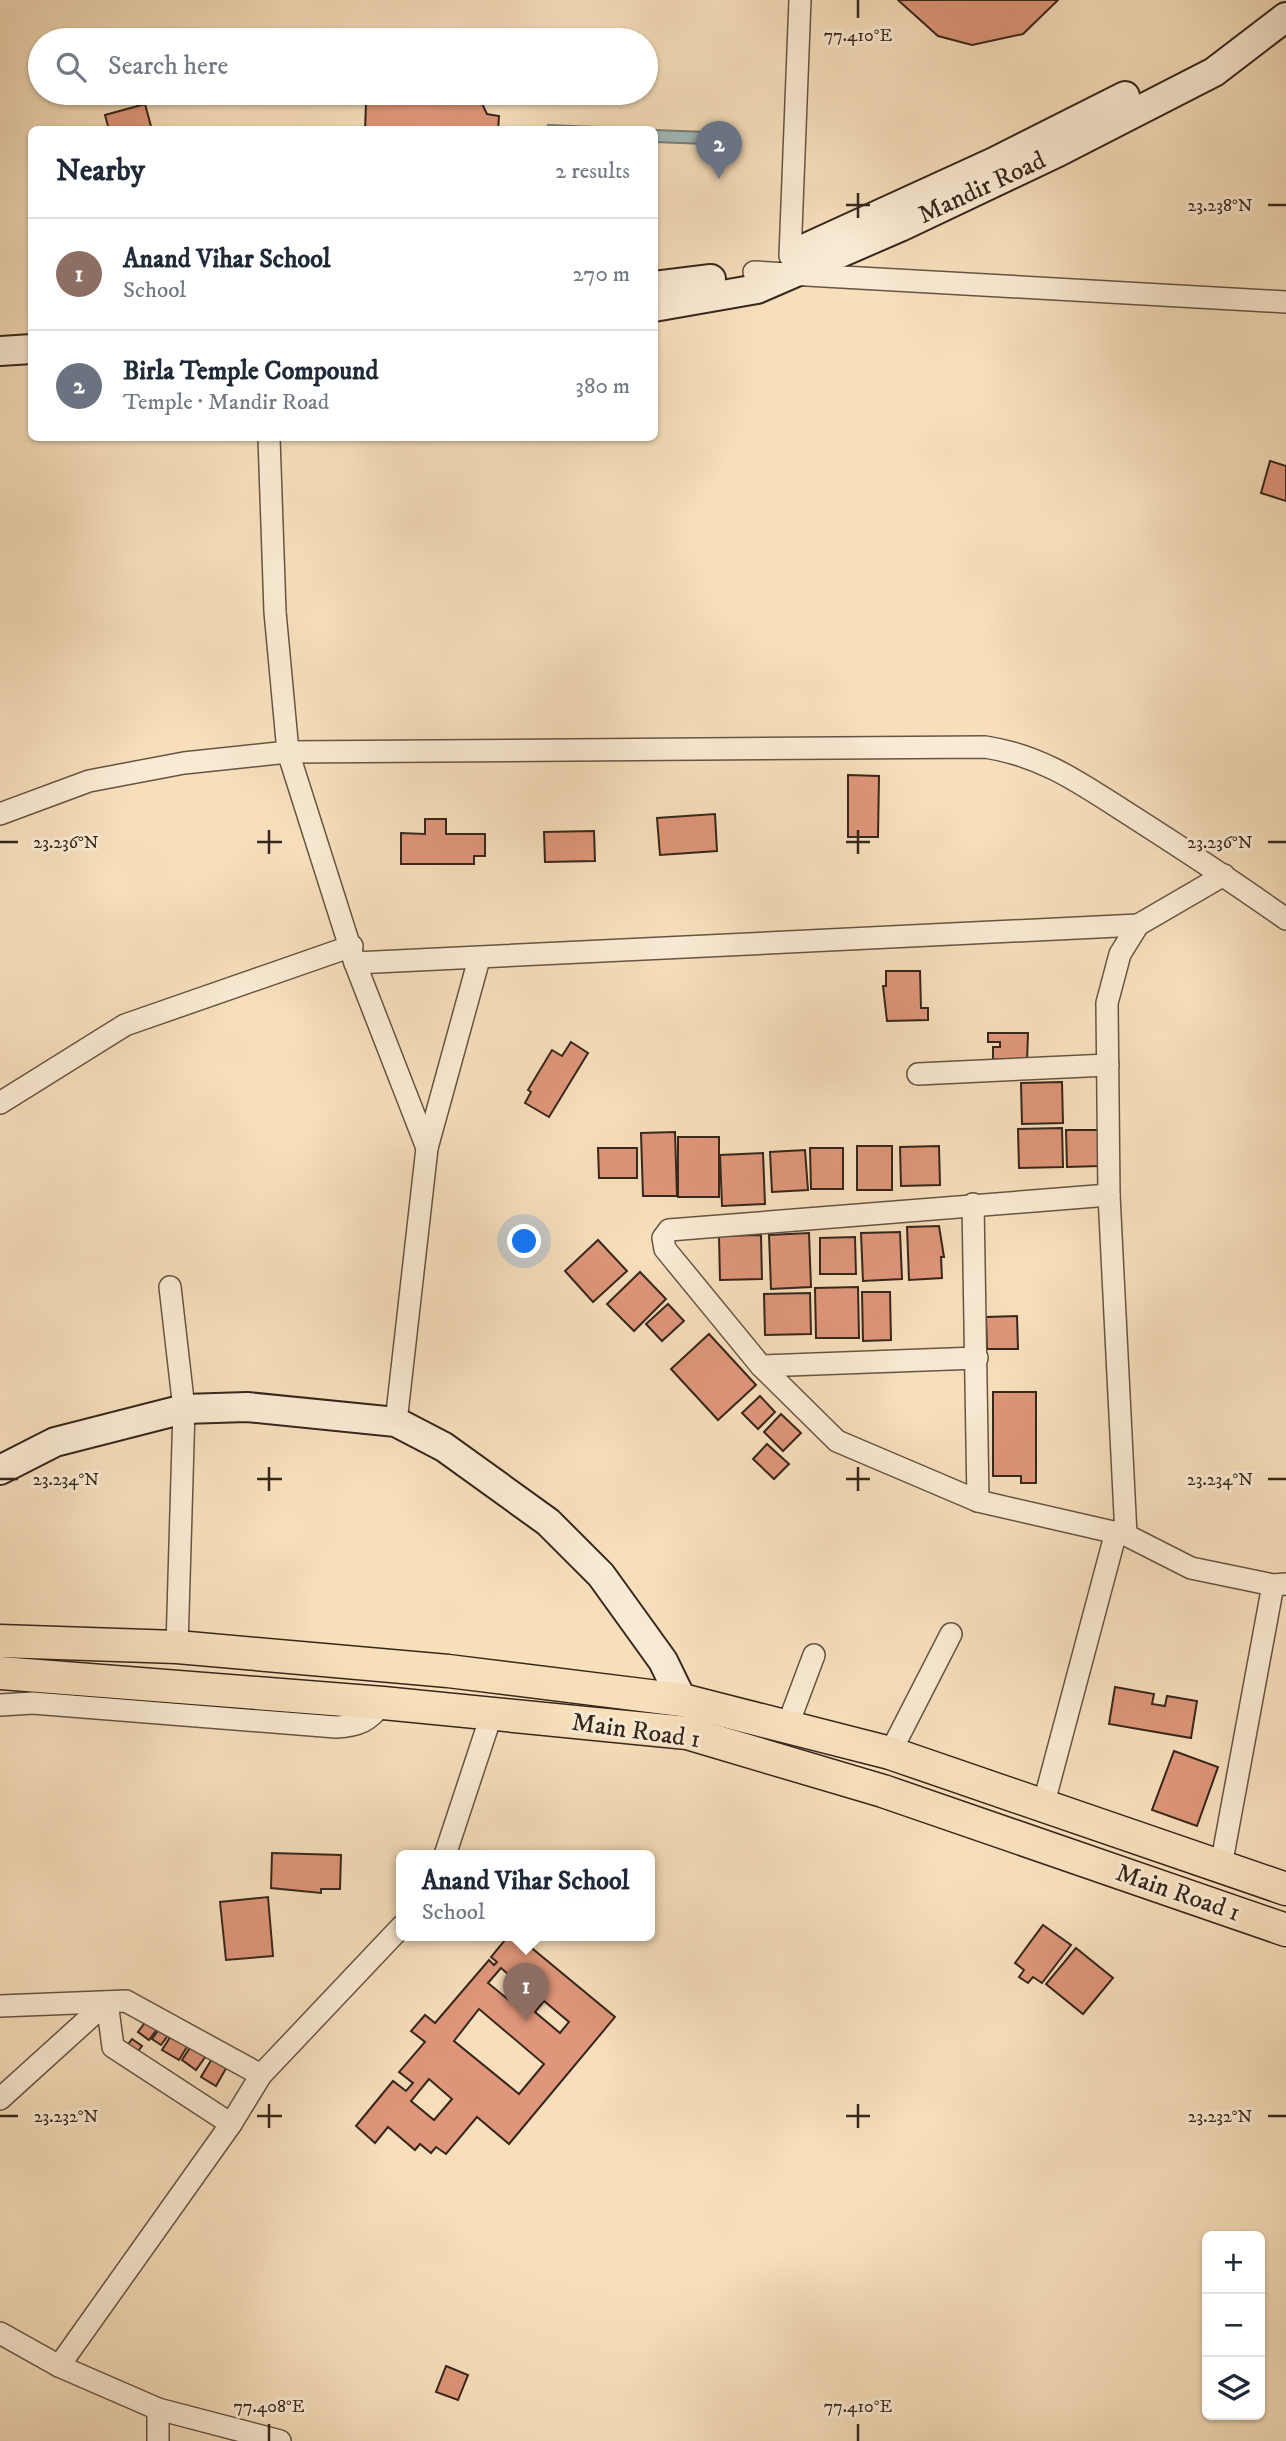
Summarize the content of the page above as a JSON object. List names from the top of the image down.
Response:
{
  "streets": {
    "main road": ["Main Road 1"],
    "street": ["Mandir Road"]
  },
  "page": {
    "search": "Search here",
    "pins": ["2", "1"],
    "heading": ["Nearby", "2 results"],
    "list": [
      {
        "mark": "1",
        "name": "Anand Vihar School",
        "note": "School",
        "value": "270 m"
      },
      {
        "mark": "2",
        "name": "Birla Temple Compound",
        "note": "Temple · Mandir Road",
        "value": "380 m"
      }
    ],
    "popup": ["Anand Vihar School", "School"],
    "map_buttons": ["+", "−"]
  },
  "coordinates": [
    "77.410°E",
    "23.238°N",
    "23.236°N",
    "23.234°N",
    "23.232°N",
    "77.408°E"
  ]
}
